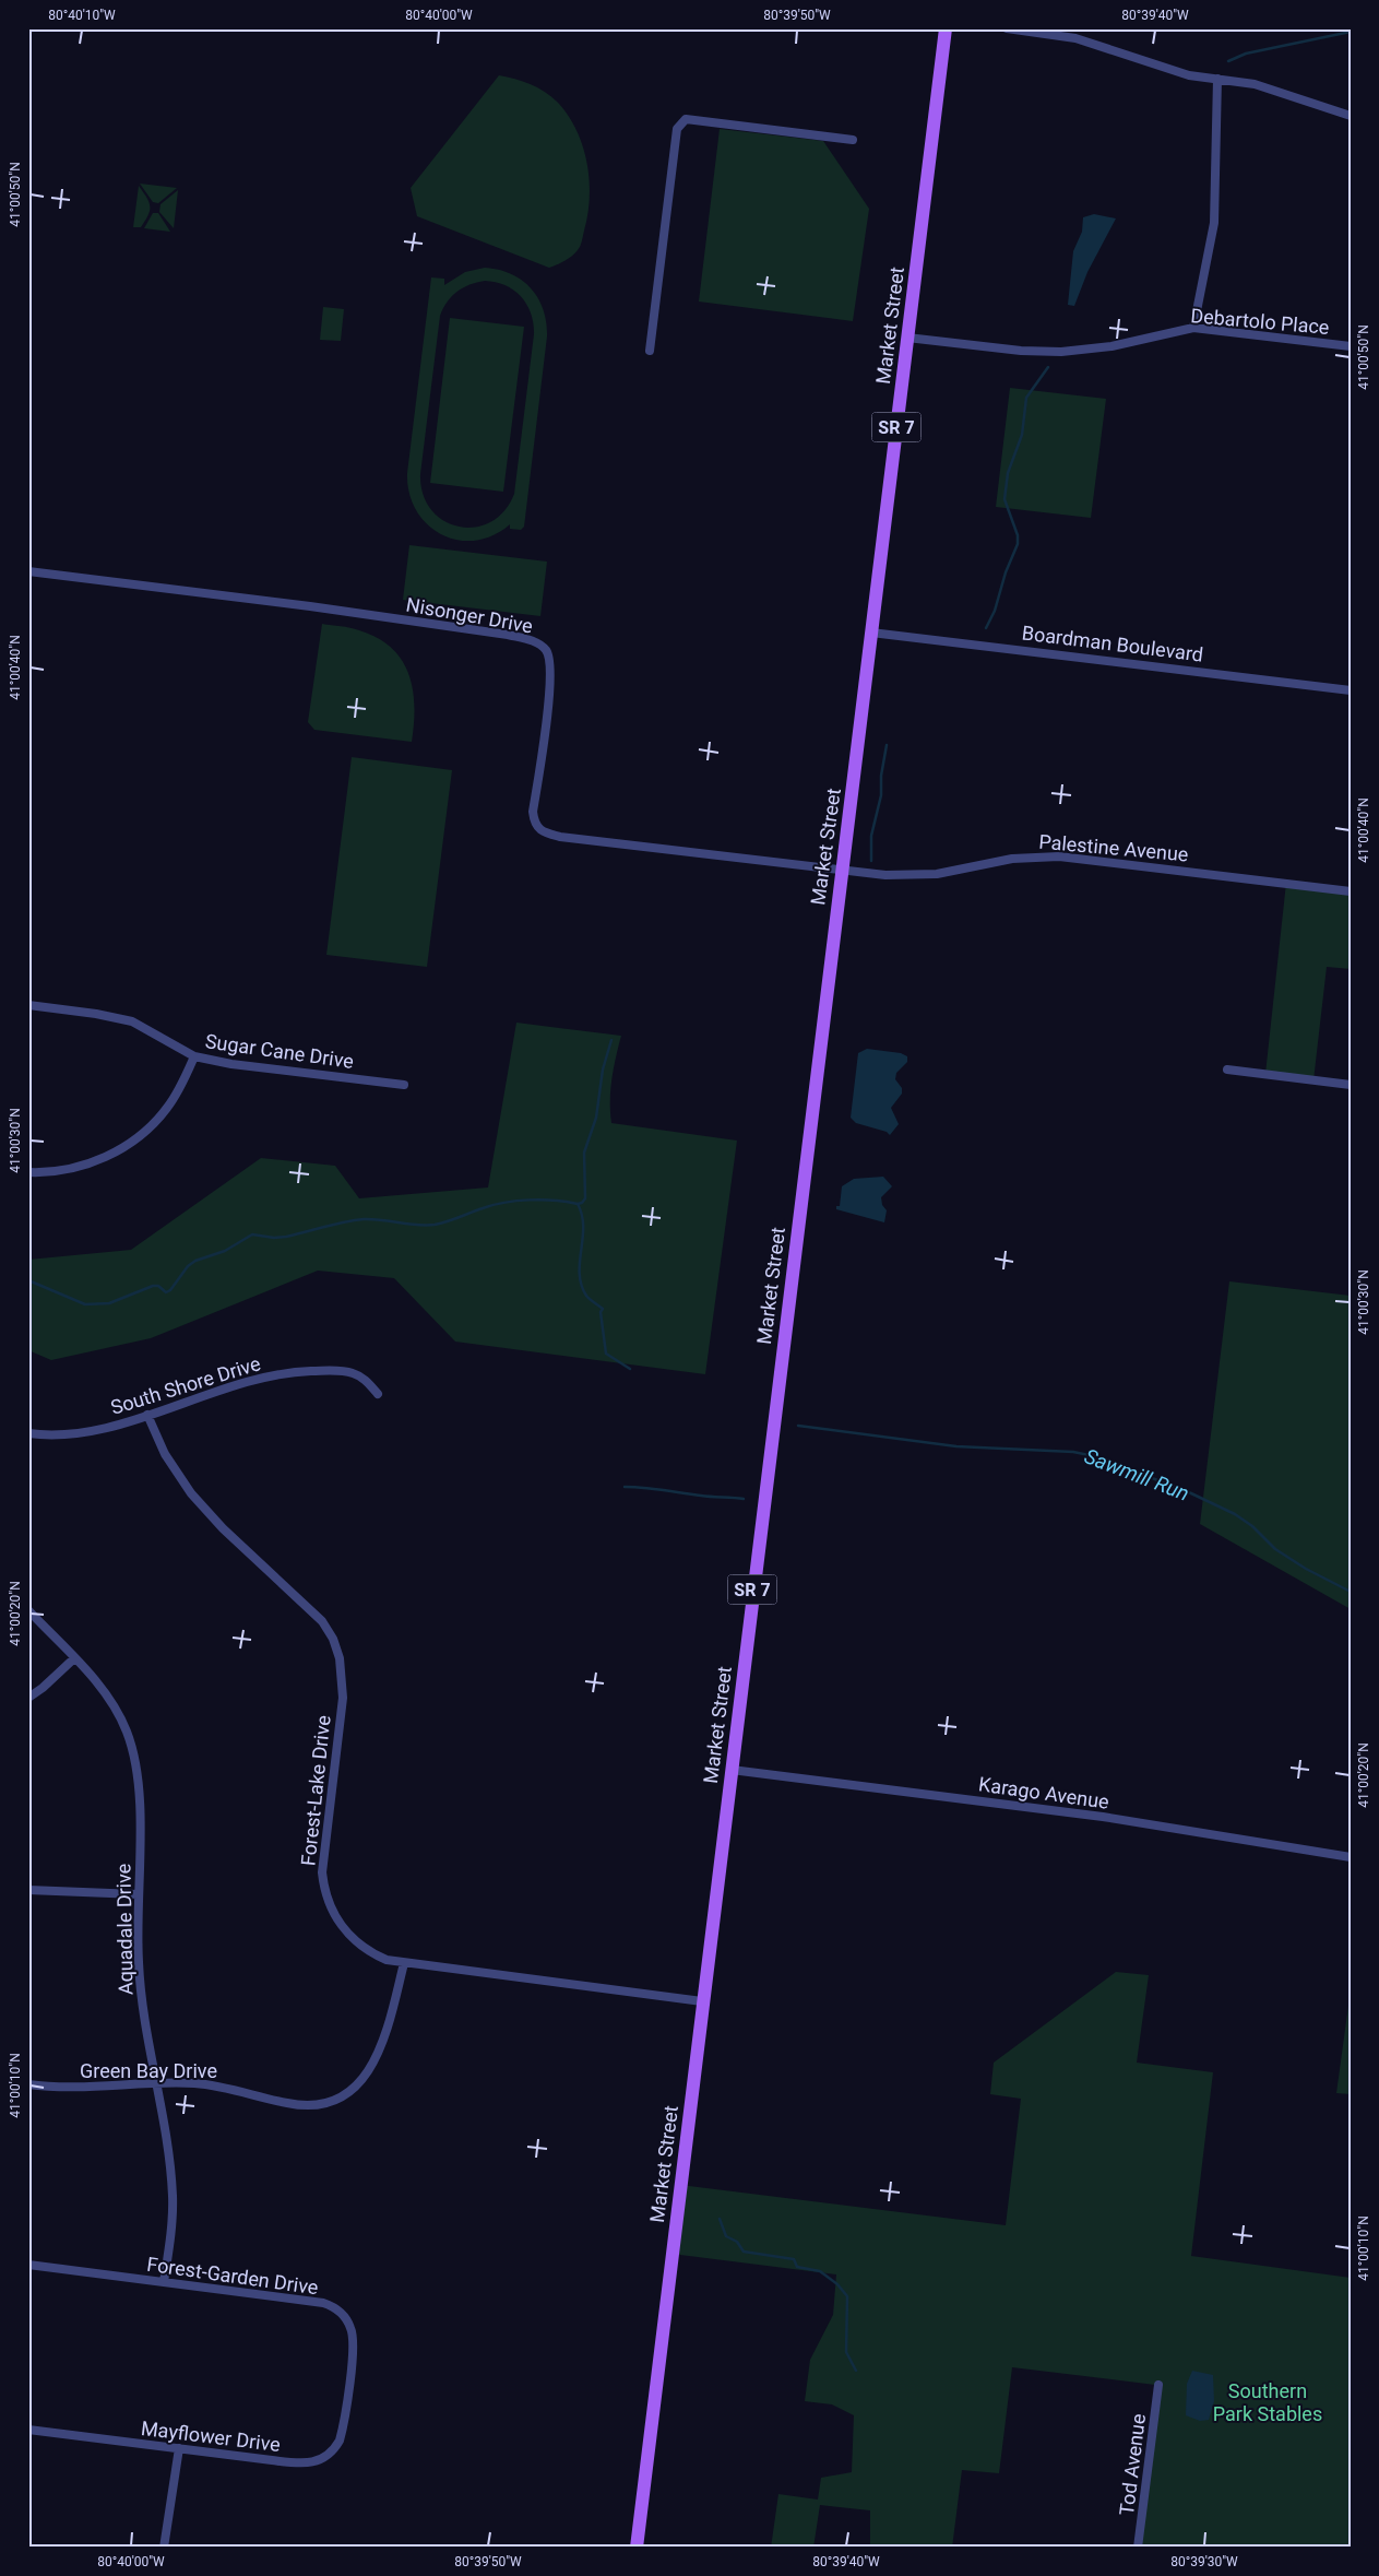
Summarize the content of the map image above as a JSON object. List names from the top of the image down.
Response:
{
  "streets": {
    "main road": ["Market Street", "SR 7"],
    "street": [
      "Debartolo Place",
      "Nisonger Drive",
      "Boardman Boulevard",
      "Palestine Avenue",
      "Sugar Cane Drive",
      "South Shore Drive",
      "Forest-Lake Drive",
      "Karago Avenue",
      "Aquadale Drive",
      "Green Bay Drive",
      "Forest-Garden Drive",
      "Mayflower Drive",
      "Tod Avenue"
    ]
  },
  "crossings": [
    ["Debartolo Place", "Market Street"],
    ["Market Street", "Nisonger Drive"],
    ["Market Street", "Boardman Boulevard"],
    ["Market Street", "Palestine Avenue"],
    ["Market Street", "Forest-Lake Drive"],
    ["Market Street", "Karago Avenue"],
    ["Nisonger Drive", "Palestine Avenue"],
    ["South Shore Drive", "Forest-Lake Drive"],
    ["Forest-Lake Drive", "Green Bay Drive"],
    ["Aquadale Drive", "Green Bay Drive"],
    ["Aquadale Drive", "Forest-Garden Drive"],
    ["Forest-Garden Drive", "Mayflower Drive"]
  ],
  "water": ["Sawmill Run"],
  "parks": ["Southern Park Stables"],
  "coordinates": [
    "80°40'10\"W",
    "80°40'00\"W",
    "80°39'50\"W",
    "80°39'40\"W",
    "41°00'50\"N",
    "41°00'40\"N",
    "41°00'30\"N",
    "41°00'20\"N",
    "41°00'10\"N",
    "80°39'30\"W"
  ]
}
